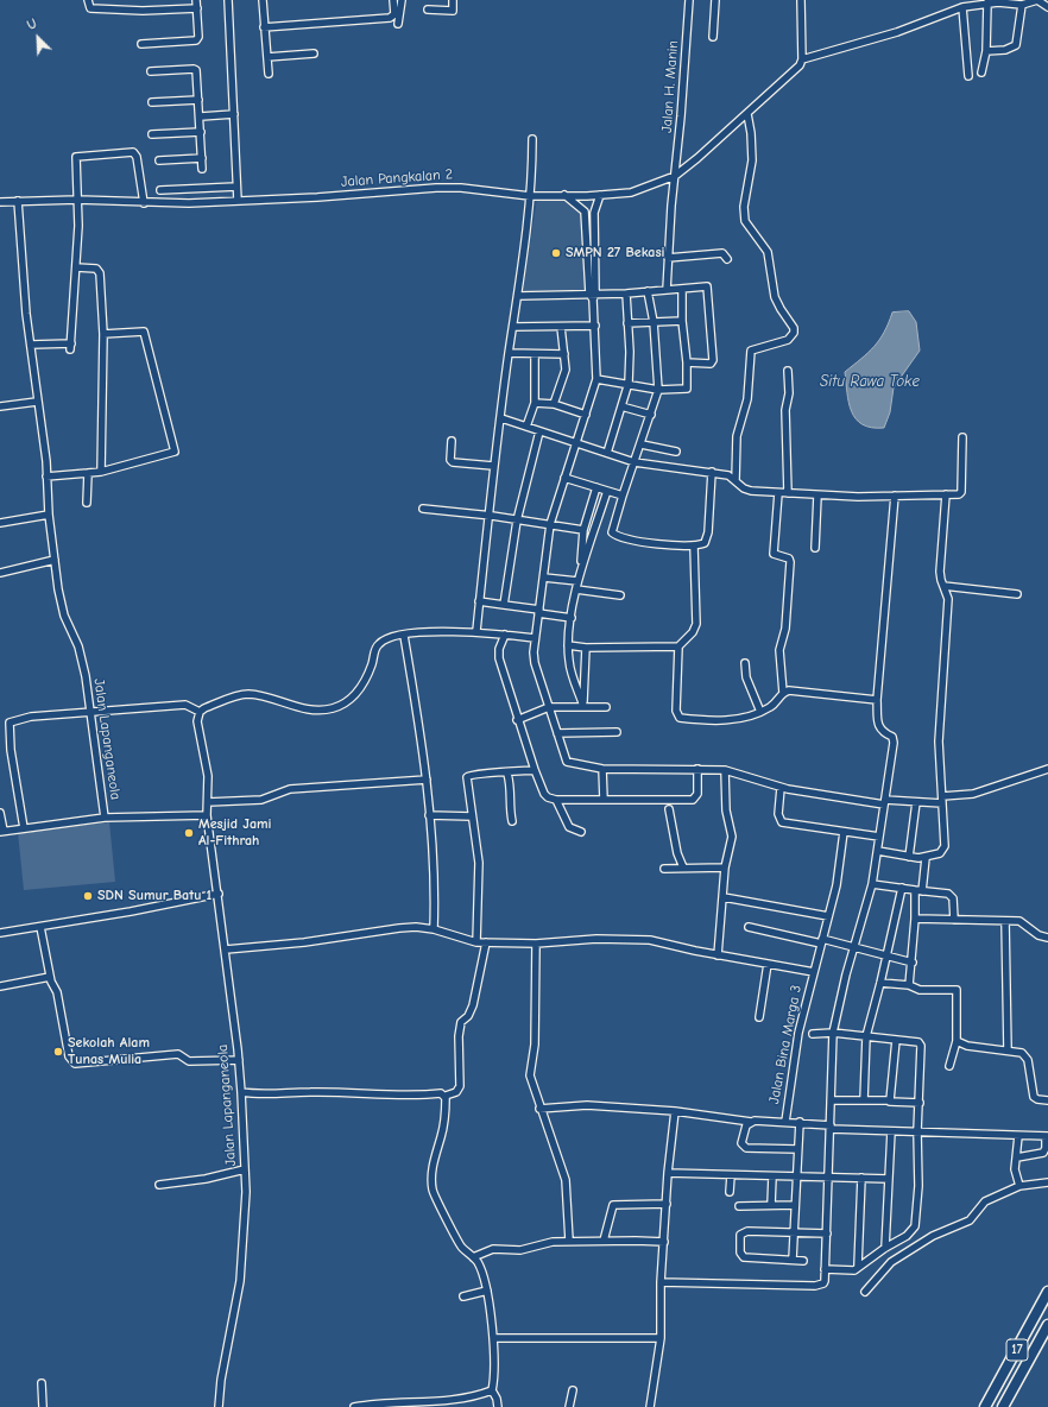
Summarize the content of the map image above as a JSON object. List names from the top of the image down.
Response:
{
  "streets": {
    "highway": ["17"],
    "street": [
      "Jalan H. Manin",
      "Jalan Pangkalan 2",
      "Jalan Lapanganeola",
      "Jalan Bina Marga 3"
    ]
  },
  "crossings": [
    ["Jalan H. Manin", "Jalan Pangkalan 2"],
    ["Jalan Pangkalan 2", "Jalan Lapanganeola"]
  ],
  "water": ["Situ Rawa Toke"],
  "places": [
    "SMPN 27 Bekasi",
    "Mesjid Jami Al-Fithrah",
    "SDN Sumur Batu 1",
    "Sekolah Alam Tunas Mulia"
  ],
  "north": "top left"
}
